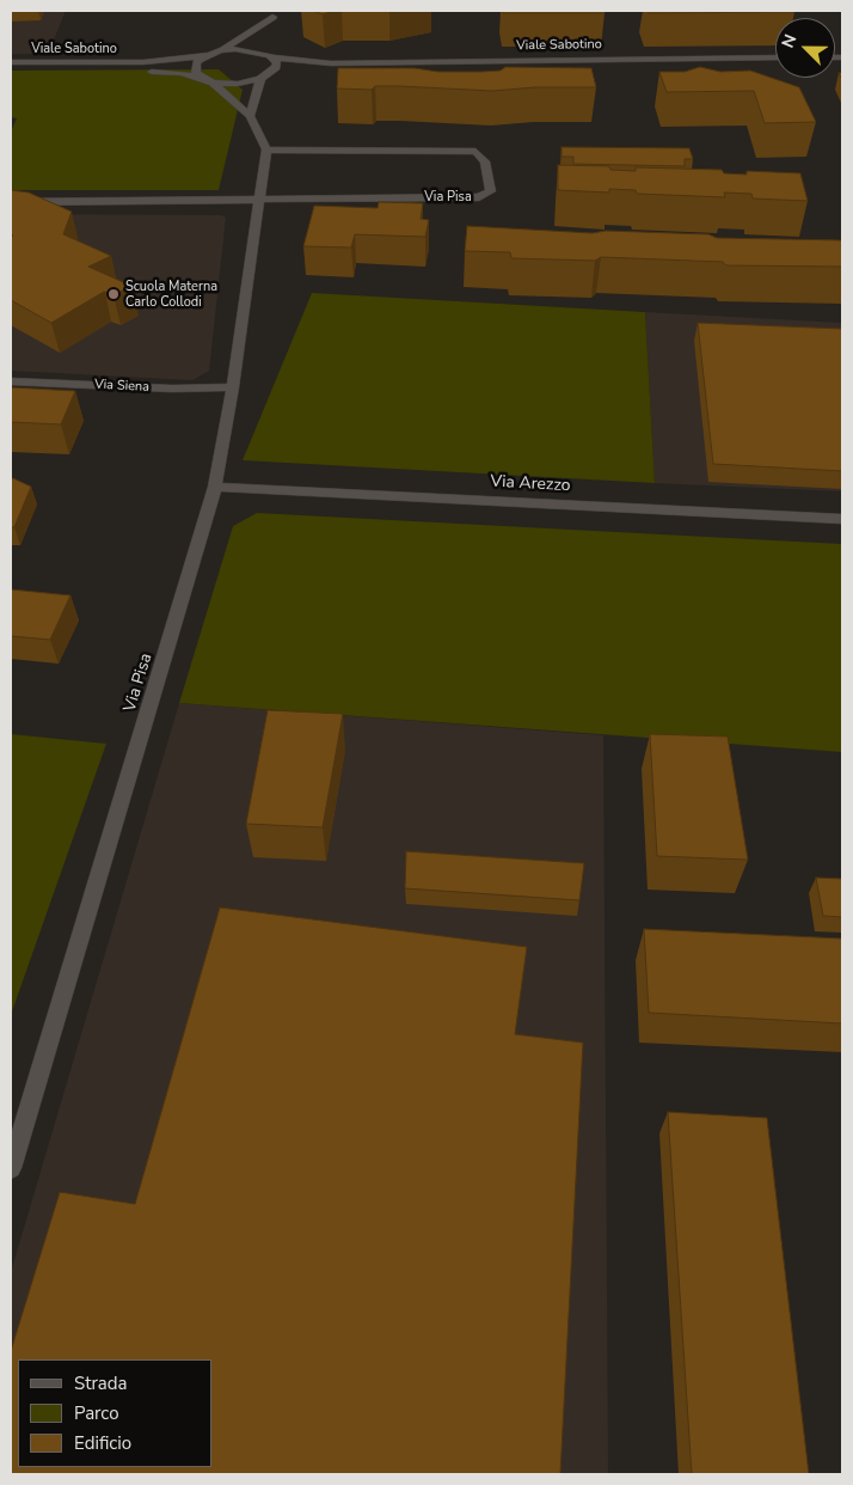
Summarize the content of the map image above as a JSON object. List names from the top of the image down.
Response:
{
  "streets": {
    "street": [
      "Viale Sabotino",
      "Via Pisa",
      "Via Siena",
      "Via Arezzo"
    ]
  },
  "crossings": [
    ["Via Pisa", "Via Siena"],
    ["Via Pisa", "Via Arezzo"]
  ],
  "places": ["Scuola Materna Carlo Collodi"],
  "legend": ["Strada", "Parco", "Edificio"],
  "north": "top left"
}
